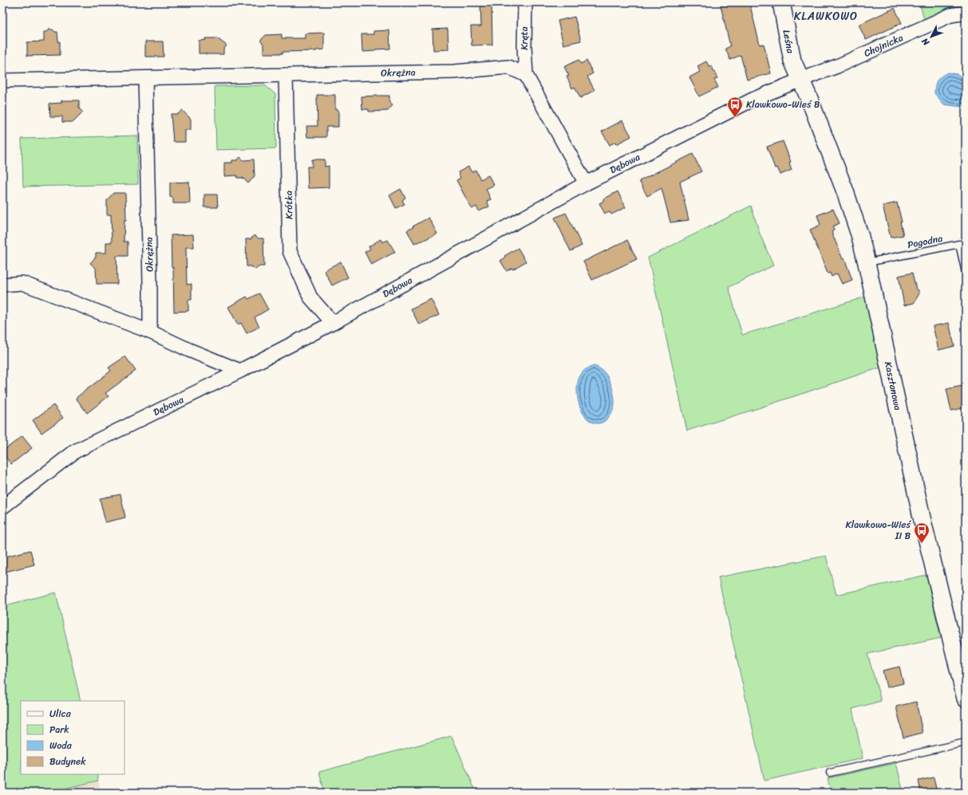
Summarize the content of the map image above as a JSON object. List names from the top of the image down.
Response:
{
  "streets": {
    "street": [
      "Kręta",
      "Leśna",
      "Chojnicka",
      "Okrężna",
      "Dębowa",
      "Krótka",
      "Kasztanowa"
    ],
    "lane": ["Pogodna"]
  },
  "crossings": [
    ["Kręta", "Okrężna"],
    ["Leśna", "Chojnicka"],
    ["Leśna", "Dębowa"],
    ["Leśna", "Kasztanowa"],
    ["Chojnicka", "Dębowa"],
    ["Chojnicka", "Kasztanowa"],
    ["Okrężna", "Krótka"],
    ["Dębowa", "Krótka"],
    ["Dębowa", "Kasztanowa"],
    ["Pogodna", "Kasztanowa"]
  ],
  "districts": ["KLAWKOWO"],
  "places": {
    "bus stop": ["Klawkowo-Wieś B", "Klawkowo-Wieś II B"]
  },
  "legend": [
    "Ulica",
    "Park",
    "Woda",
    "Budynek"
  ],
  "north": "bottom left"
}
